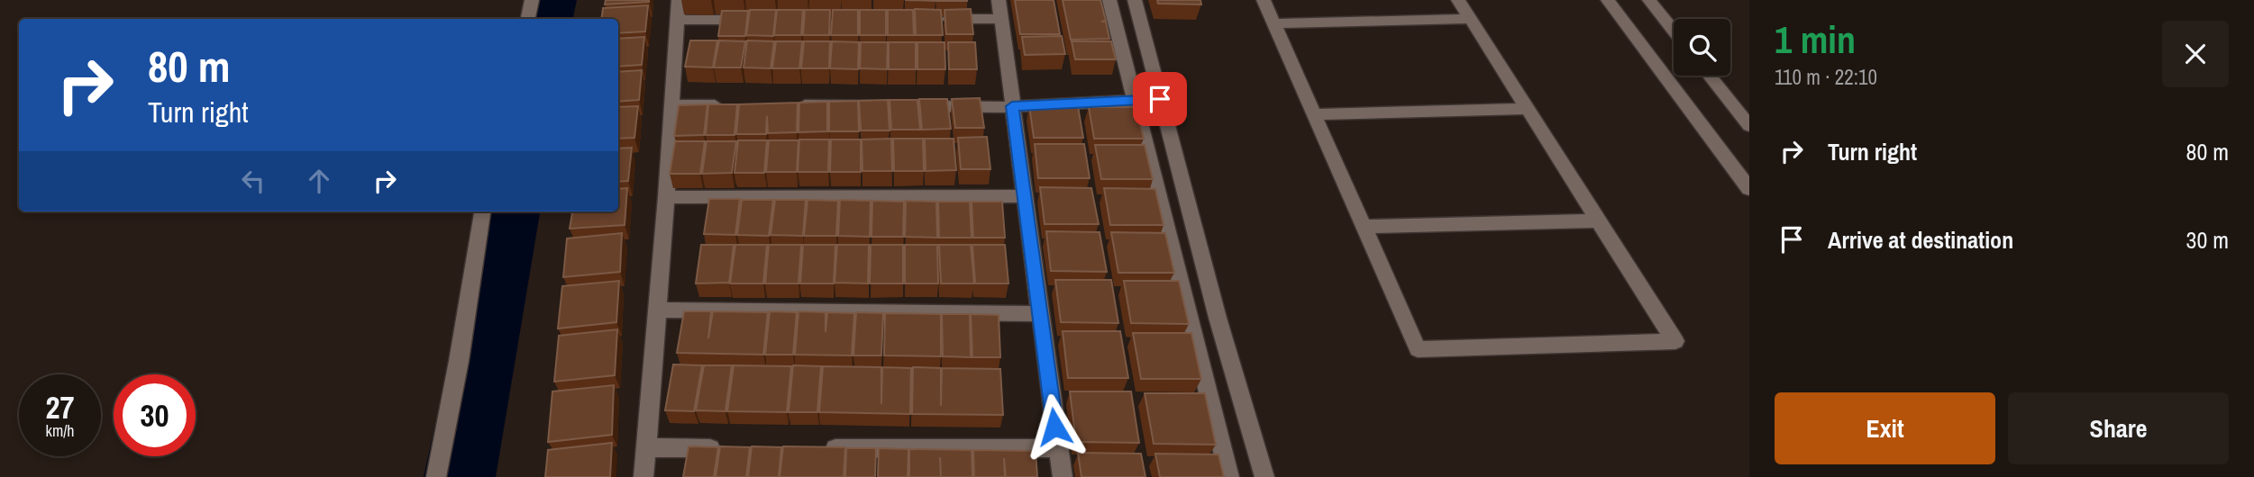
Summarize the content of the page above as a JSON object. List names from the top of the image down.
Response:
{
  "page": {
    "heading": ["1 min", "110 m · 22:10"],
    "turn": ["80 m", "Turn right"],
    "list": [
      {
        "name": "Turn right",
        "value": "80 m"
      },
      {
        "name": "Arrive at destination",
        "value": "30 m"
      }
    ],
    "speed": "27 km/h",
    "limit": "30",
    "buttons": ["Exit", "Share"]
  }
}
